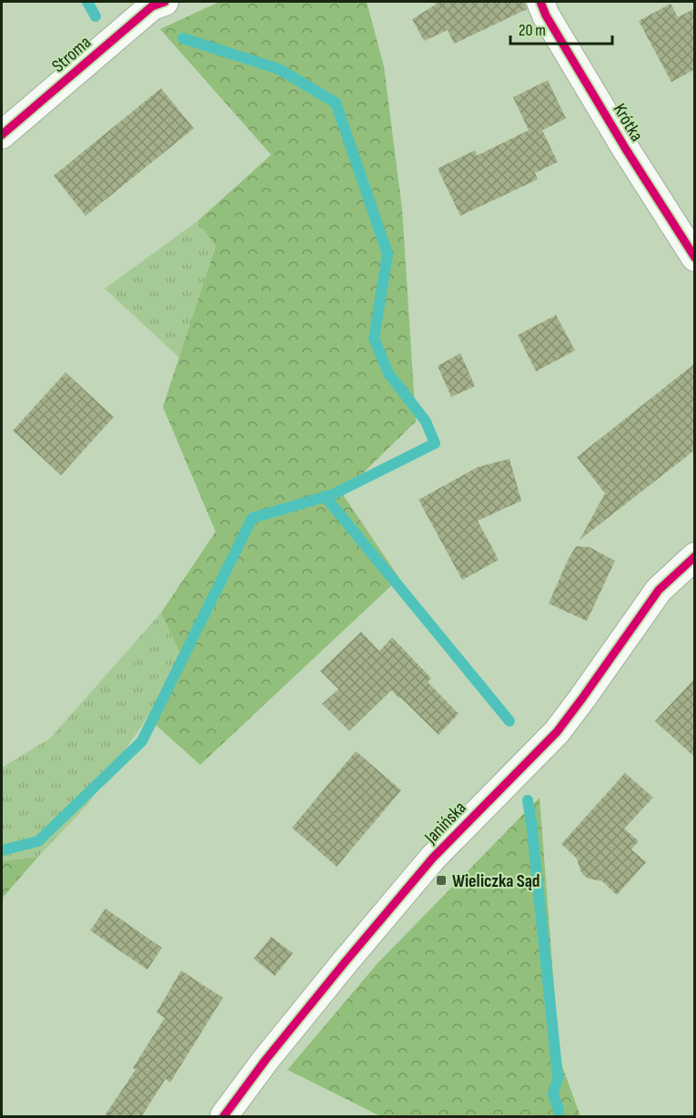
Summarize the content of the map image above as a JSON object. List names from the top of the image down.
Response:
{
  "streets": {
    "street": ["Stroma", "Krótka", "Janińska"]
  },
  "places": {
    "transit": ["Wieliczka Sąd"]
  },
  "scale_bar": "20 m"
}
